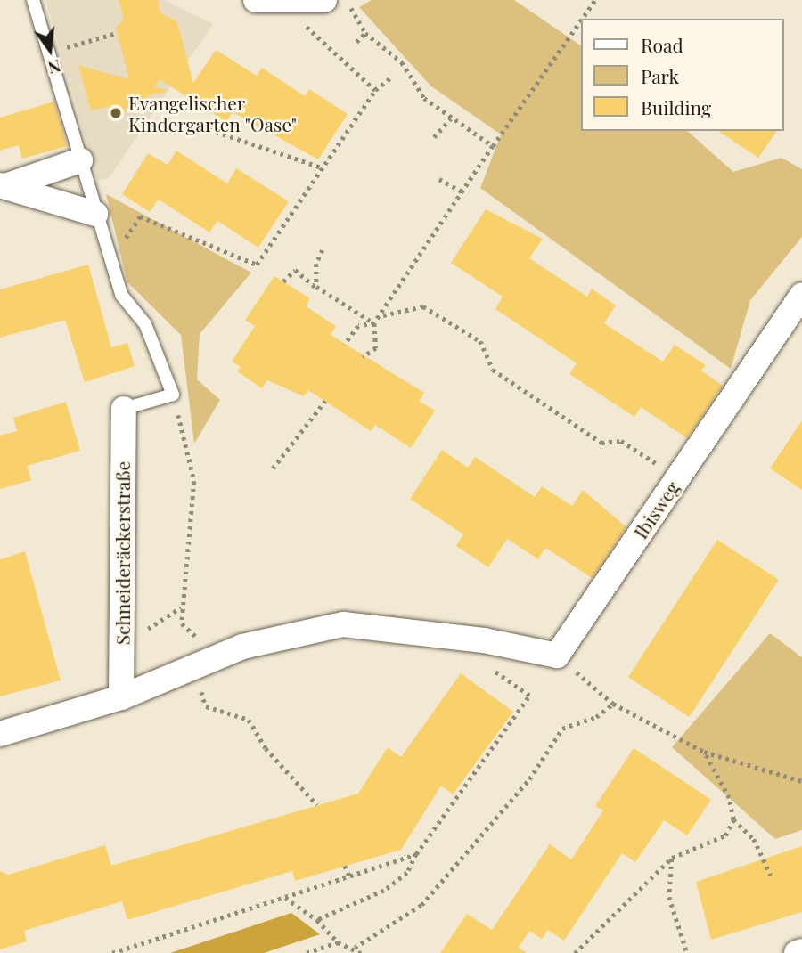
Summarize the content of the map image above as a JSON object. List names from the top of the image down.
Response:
{
  "streets": {
    "street": ["Ibisweg", "Schneideräckerstraße"]
  },
  "places": ["Evangelischer Kindergarten \"Oase\""],
  "legend": ["Road", "Park", "Building"],
  "north": "bottom"
}
